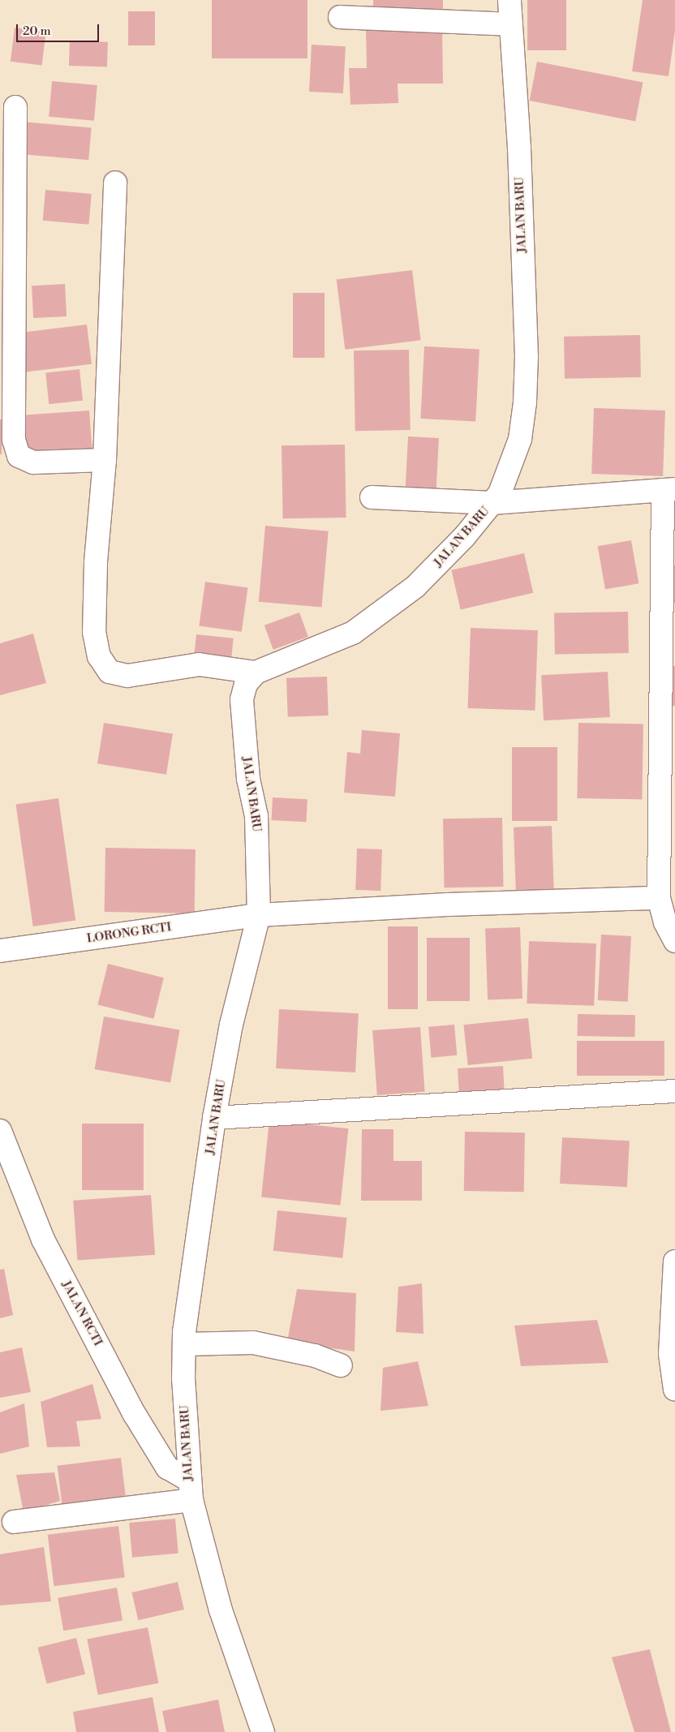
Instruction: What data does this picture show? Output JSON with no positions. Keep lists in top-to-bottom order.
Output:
{
  "streets": {
    "street": ["JALAN BARU", "LORONG RCTI", "JALAN RCTI"]
  },
  "crossings": [
    ["JALAN BARU", "LORONG RCTI"],
    ["JALAN BARU", "JALAN RCTI"]
  ],
  "scale_bar": "20 m"
}
